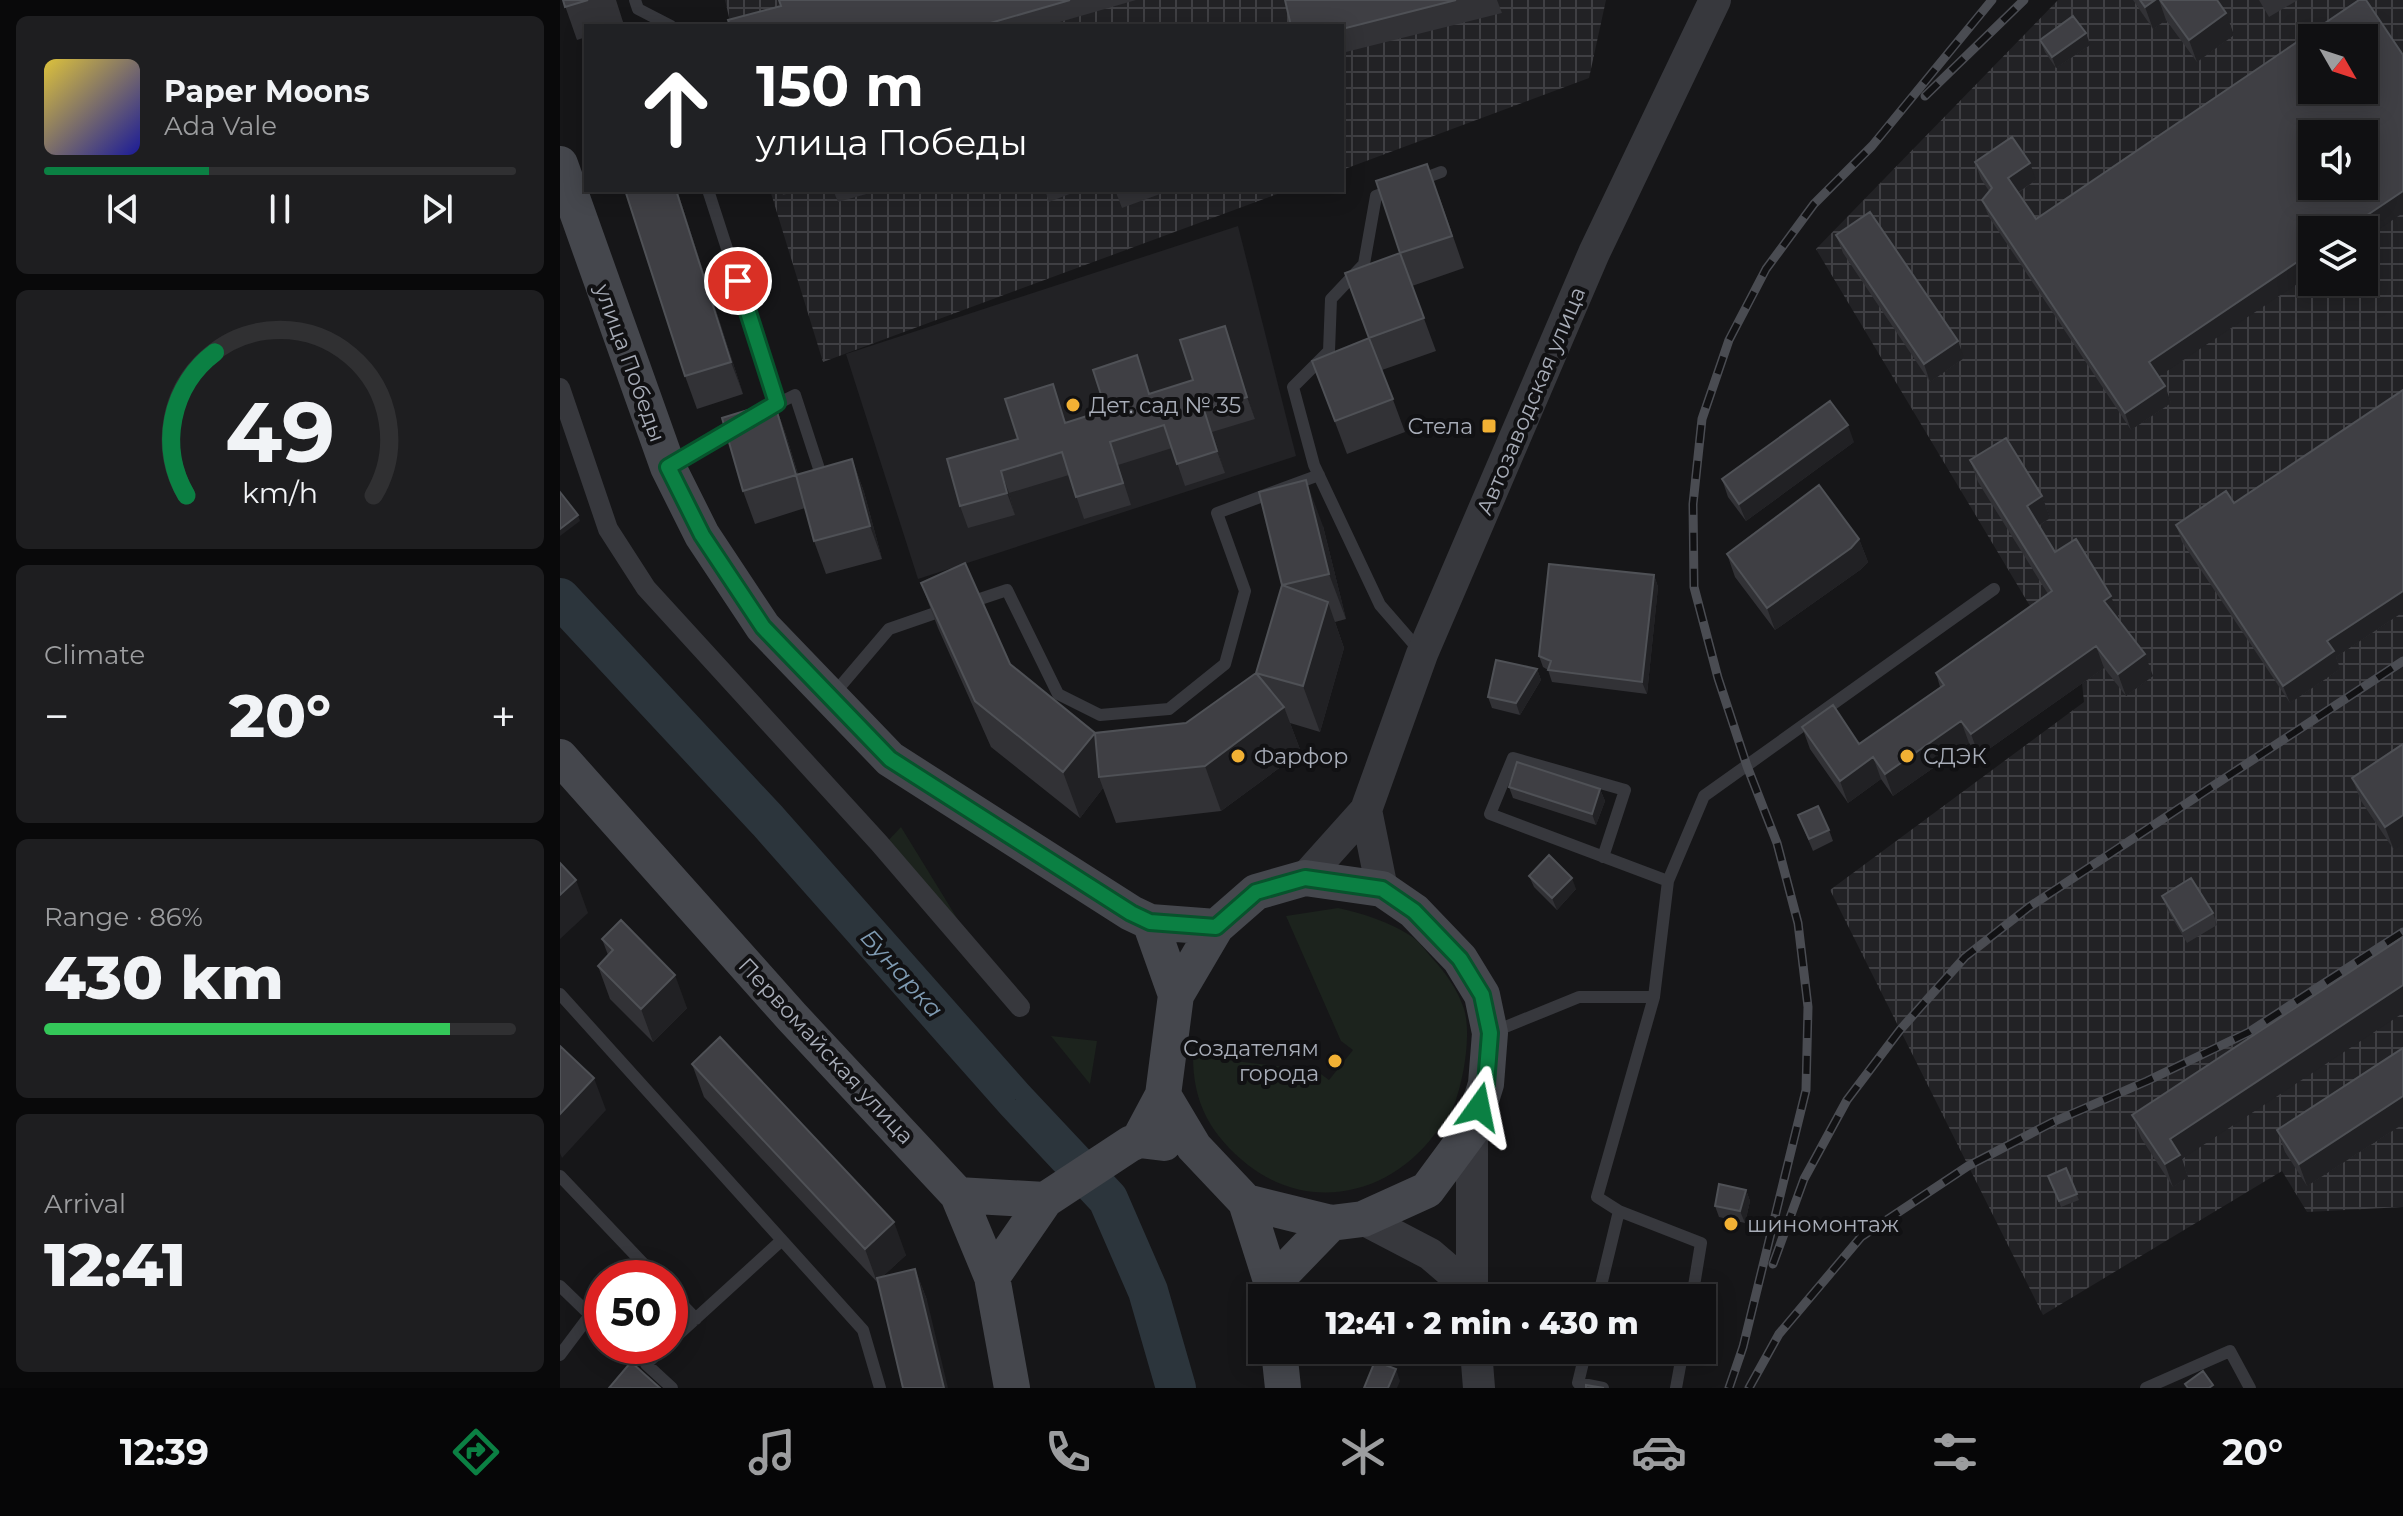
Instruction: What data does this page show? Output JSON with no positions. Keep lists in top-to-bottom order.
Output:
{
  "streets": {
    "main road": ["улица Победы", "Первомайская улица"],
    "street": ["Автозаводская улица"]
  },
  "water": ["Бунарка"],
  "places": {
    "other": [
      "Дет. сад № 35",
      "Фарфор",
      "СДЭК",
      "Создателям города",
      "шиномонтаж"
    ],
    "transit": ["Стела"]
  },
  "north": "bottom right",
  "page": {
    "turn": ["150 m", "улица Победы"],
    "song": ["Paper Moons", "Ada Vale"],
    "tile": [
      "Climate",
      ["Range · 86%", "430 km"],
      ["Arrival", "12:41"]
    ],
    "heat": ["−", "20°", "+"],
    "limit": "50",
    "trip": "12:41 · 2 min · 430 m",
    "tabs": ["12:39", "20°"],
    "gauge": ["49", "km/h"]
  }
}
